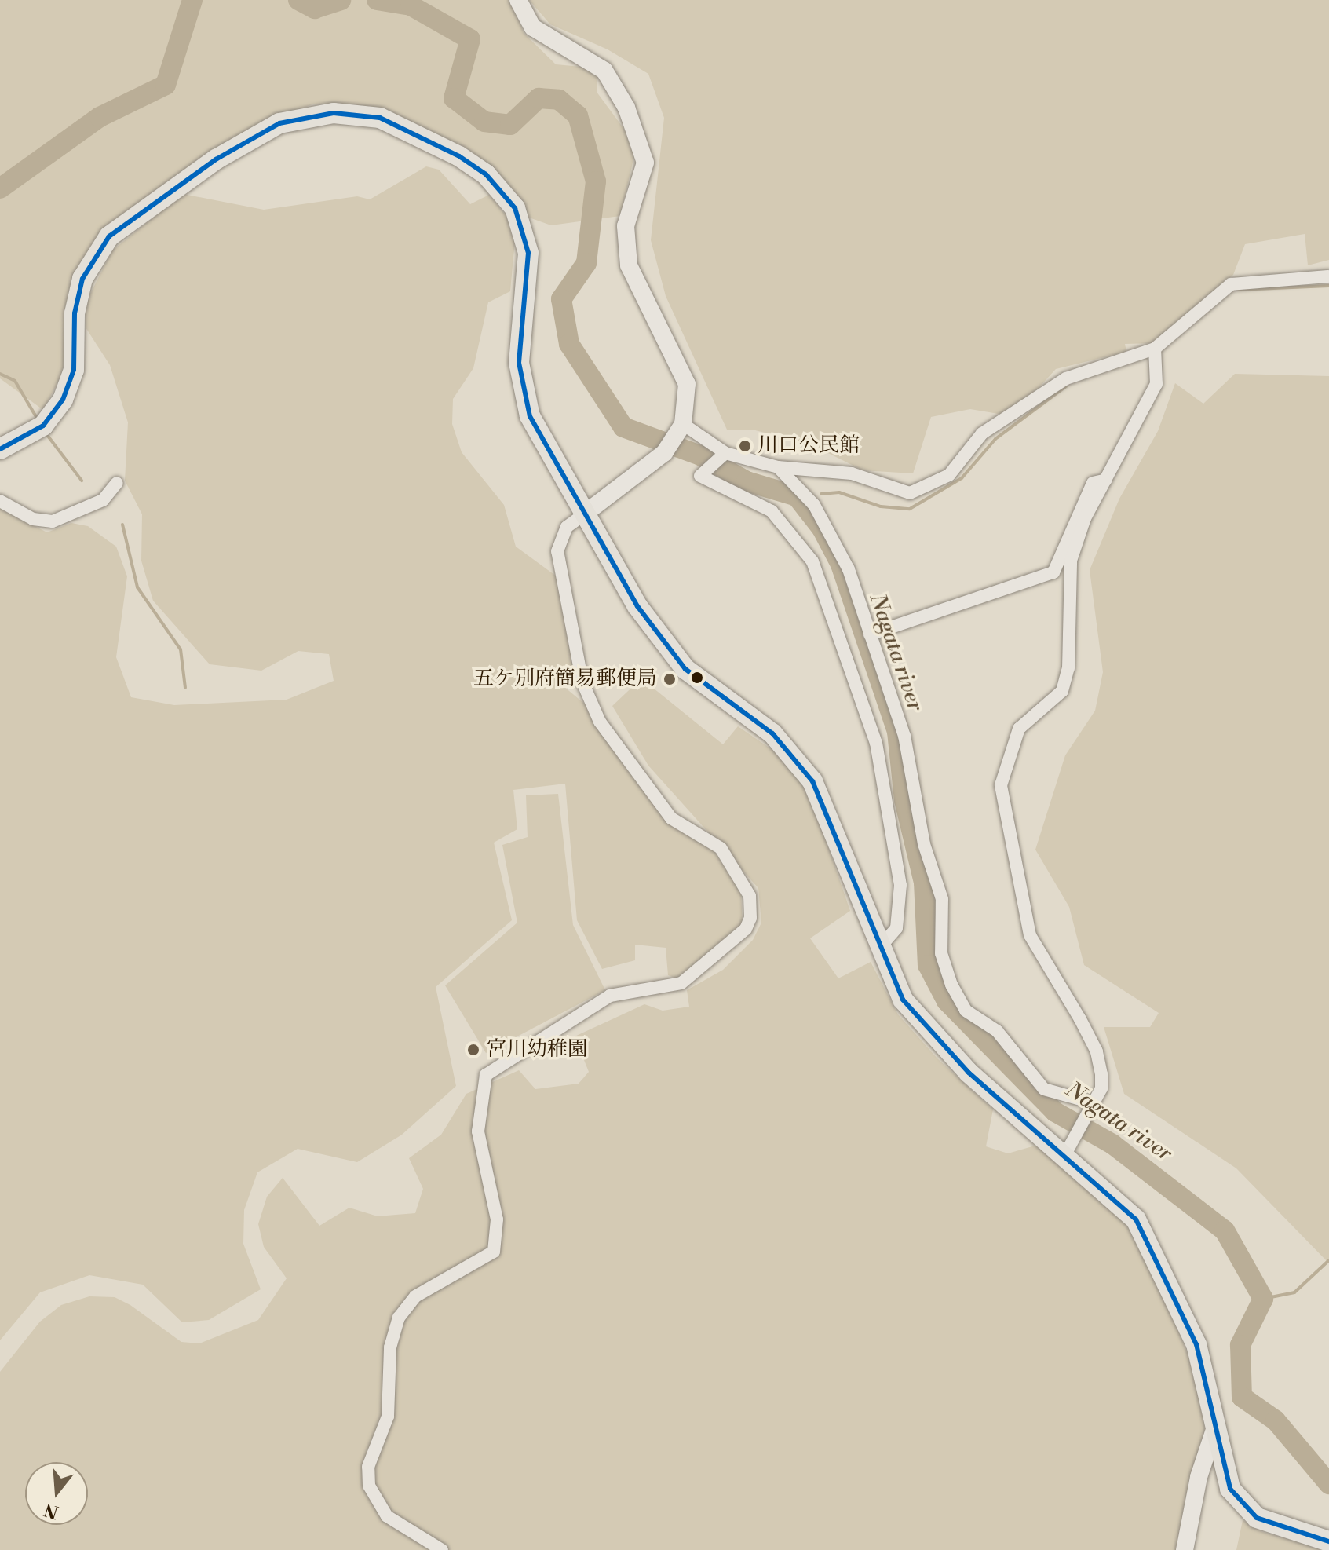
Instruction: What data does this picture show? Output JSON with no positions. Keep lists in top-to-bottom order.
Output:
{
  "water": ["Nagata river"],
  "places": ["川口公民館", "五ケ別府簡易郵便局", "宮川幼稚園"],
  "north": "bottom"
}
